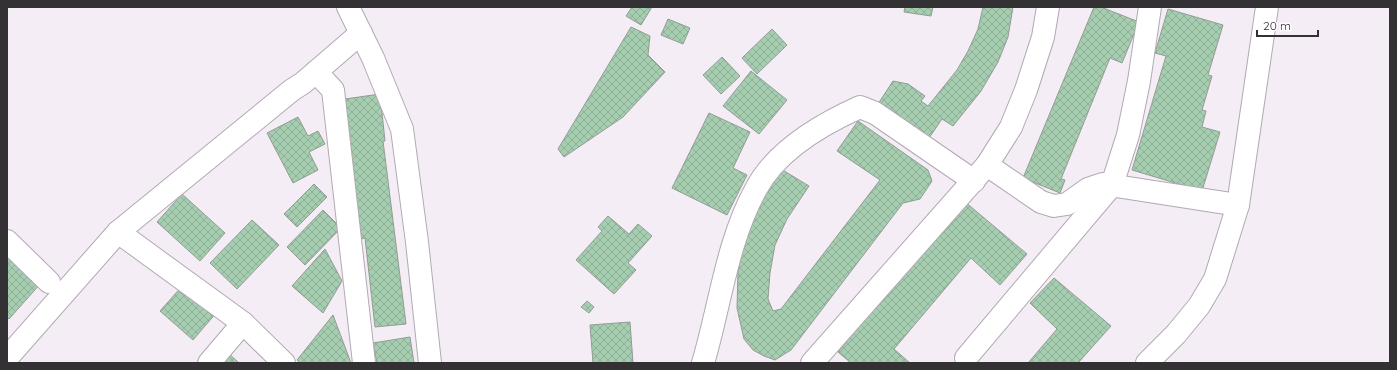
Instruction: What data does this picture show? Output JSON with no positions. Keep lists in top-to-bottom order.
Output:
{
  "scale_bar": "20 m"
}
